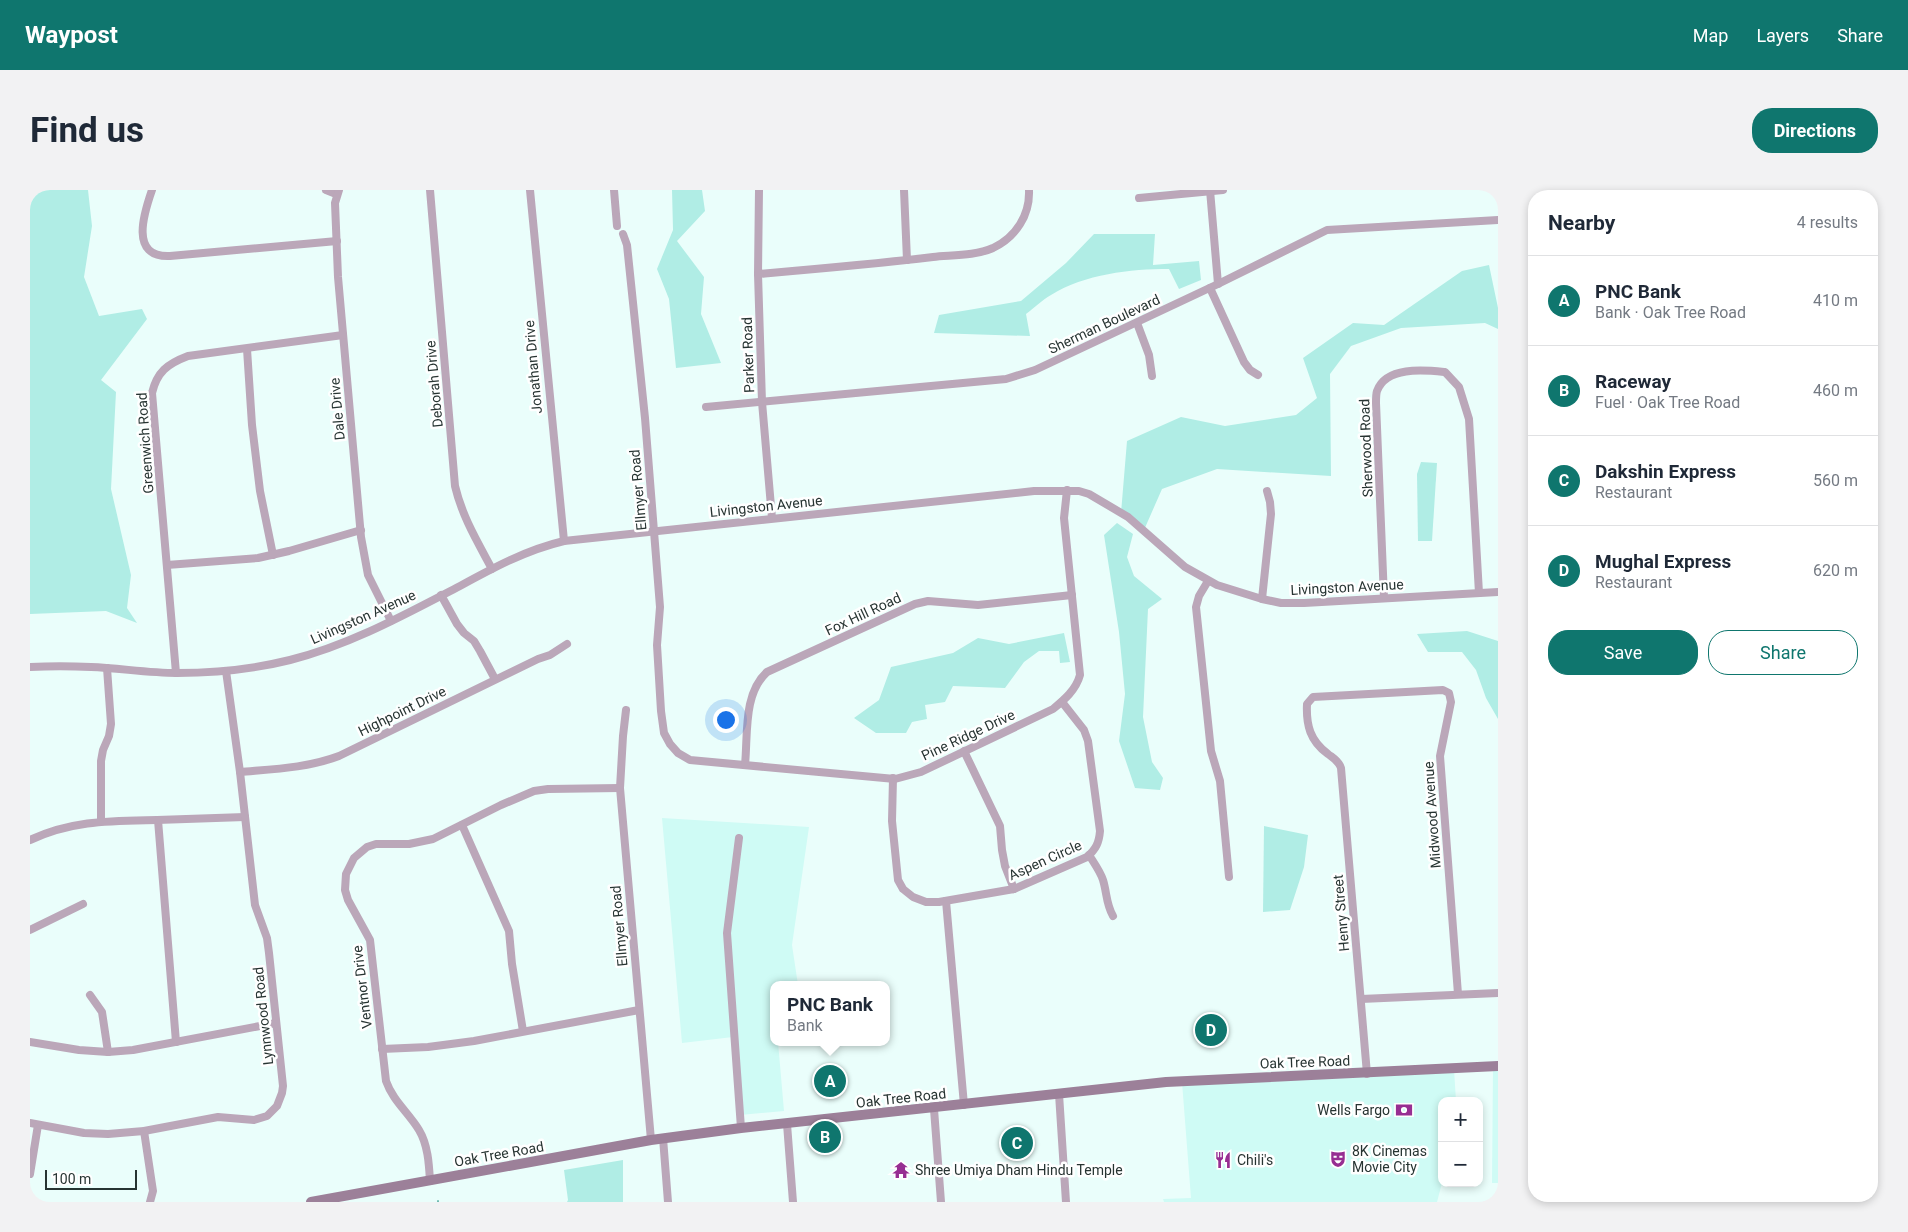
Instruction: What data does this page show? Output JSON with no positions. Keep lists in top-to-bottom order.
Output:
{
  "streets": {
    "main road": ["Oak Tree Road"],
    "street": [
      "Sherman Boulevard",
      "Parker Road",
      "Jonathan Drive",
      "Deborah Drive",
      "Dale Drive",
      "Greenwich Road",
      "Sherwood Road",
      "Ellmyer Road",
      "Livingston Avenue",
      "Fox Hill Road",
      "Highpoint Drive",
      "Pine Ridge Drive",
      "Midwood Avenue",
      "Aspen Circle",
      "Henry Street",
      "Ventnor Drive",
      "Lynnwood Road"
    ]
  },
  "crossings": [
    ["Sherman Boulevard", "Parker Road"],
    ["Parker Road", "Livingston Avenue"],
    ["Jonathan Drive", "Livingston Avenue"],
    ["Deborah Drive", "Livingston Avenue"],
    ["Dale Drive", "Greenwich Road"],
    ["Dale Drive", "Livingston Avenue"],
    ["Greenwich Road", "Livingston Avenue"],
    ["Sherwood Road", "Livingston Avenue"],
    ["Ellmyer Road", "Livingston Avenue"],
    ["Ellmyer Road", "Pine Ridge Drive"],
    ["Ellmyer Road", "Ventnor Drive"],
    ["Ellmyer Road", "Oak Tree Road"],
    ["Livingston Avenue", "Pine Ridge Drive"],
    ["Livingston Avenue", "Lynnwood Road"],
    ["Fox Hill Road", "Pine Ridge Drive"],
    ["Highpoint Drive", "Lynnwood Road"],
    ["Pine Ridge Drive", "Aspen Circle"],
    ["Midwood Avenue", "Henry Street"],
    ["Henry Street", "Oak Tree Road"],
    ["Ventnor Drive", "Oak Tree Road"]
  ],
  "places": {
    "bank": ["Wells Fargo"],
    "theatre": ["8K Cinemas Movie City"],
    "restaurant": ["Chili's"],
    "temple": ["Shree Umiya Dham Hindu Temple"]
  },
  "scale_bar": "100 m",
  "page": {
    "header": "Waypost",
    "nav": ["Map", "Layers", "Share"],
    "buttons": [
      "Directions",
      ["Save", "Share"]
    ],
    "title": "Find us",
    "heading": ["Nearby", "4 results"],
    "list": [
      {
        "mark": "A",
        "name": "PNC Bank",
        "note": "Bank · Oak Tree Road",
        "value": "410 m"
      },
      {
        "mark": "B",
        "name": "Raceway",
        "note": "Fuel · Oak Tree Road",
        "value": "460 m"
      },
      {
        "mark": "C",
        "name": "Dakshin Express",
        "note": "Restaurant",
        "value": "560 m"
      },
      {
        "mark": "D",
        "name": "Mughal Express",
        "note": "Restaurant",
        "value": "620 m"
      }
    ],
    "popup": ["PNC Bank", "Bank"],
    "pins": [
      "D",
      "A",
      "B",
      "C"
    ],
    "map_buttons": ["+", "−"],
    "scale": "100 m"
  }
}
